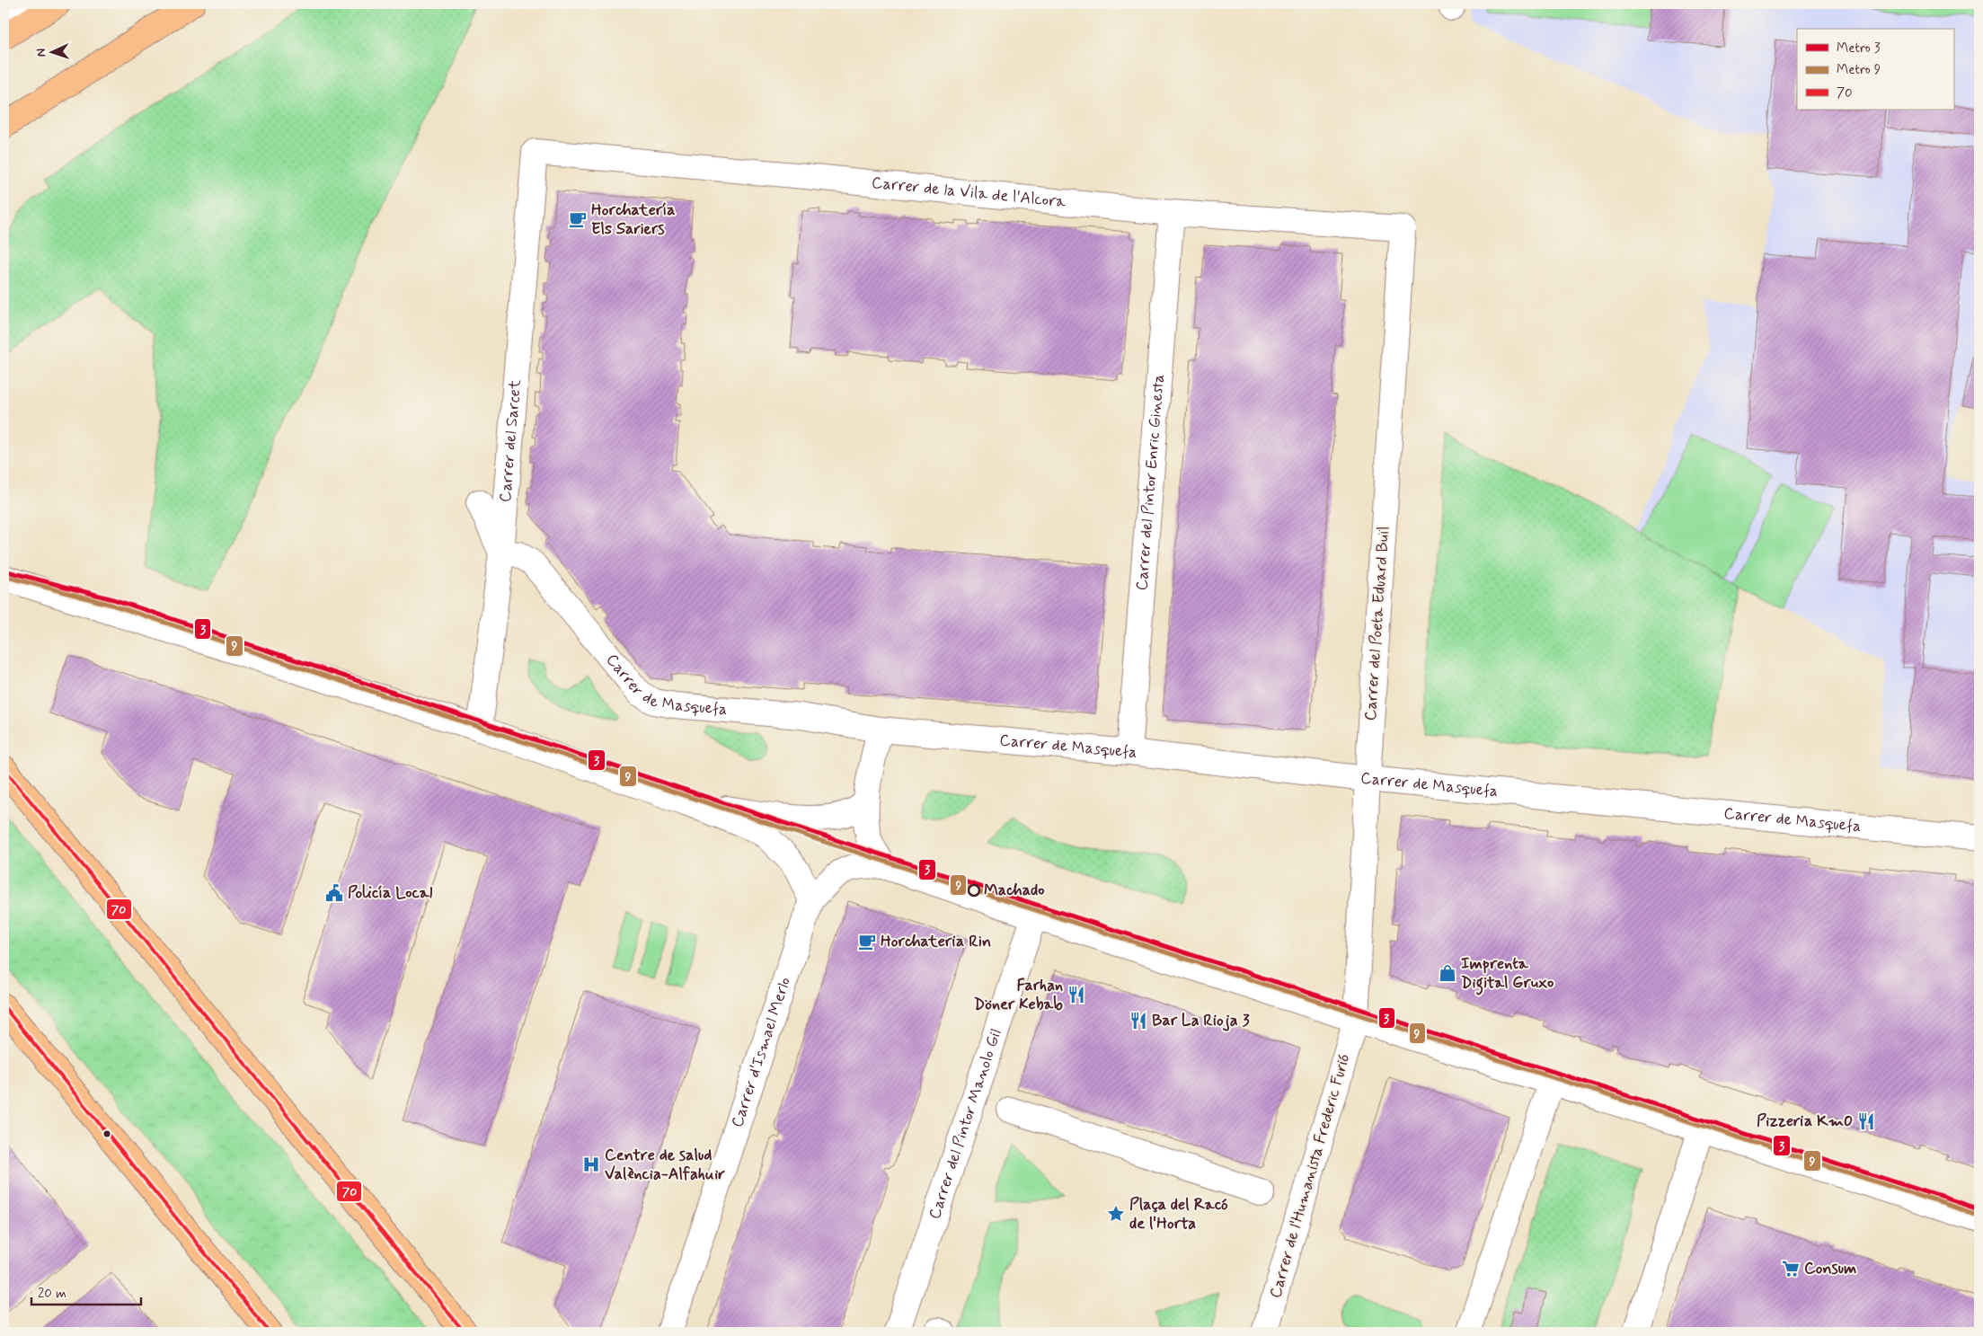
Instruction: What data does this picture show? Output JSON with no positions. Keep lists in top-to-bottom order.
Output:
{
  "streets": {
    "street": [
      "Carrer de la Vila de l'Alcora",
      "Carrer del Sarcet",
      "Carrer del Pintor Enric Ginesta",
      "Carrer del Poeta Eduard Buïl",
      "Carrer de Masquefa",
      "Carrer d'Ismael Merlo",
      "Carrer del Pintor Manolo Gil",
      "Carrer de l'Humanista Frederic Furió"
    ]
  },
  "crossings": [
    ["Carrer de la Vila de l'Alcora", "Carrer del Sarcet"],
    ["Carrer de la Vila de l'Alcora", "Carrer del Pintor Enric Ginesta"],
    ["Carrer de la Vila de l'Alcora", "Carrer del Poeta Eduard Buïl"],
    ["Carrer del Sarcet", "Carrer de Masquefa"],
    ["Carrer del Pintor Enric Ginesta", "Carrer de Masquefa"],
    ["Carrer del Poeta Eduard Buïl", "Carrer de Masquefa"],
    ["Carrer del Poeta Eduard Buïl", "Carrer de l'Humanista Frederic Furió"]
  ],
  "places": {
    "cafe": ["Horchatería Els Sariers", "Horchateria Rin"],
    "other": ["Machado"],
    "public building": ["Policía Local"],
    "shop": ["Imprenta Digital Gruxo"],
    "restaurant": ["Farhan Döner Kebab", "Bar La Rioja 3", "Pizzeria Km0"],
    "hospital": ["Centre de salud València-Alfahuir"],
    "place": ["Plaça del Racó de l'Horta"],
    "supermarket": ["Consum"]
  },
  "lines": ["metro line 3", "metro line 9", "transit line 70"],
  "legend": ["Metro 3", "Metro 9", "70"],
  "scale_bar": "20 m",
  "north": "left"
}
